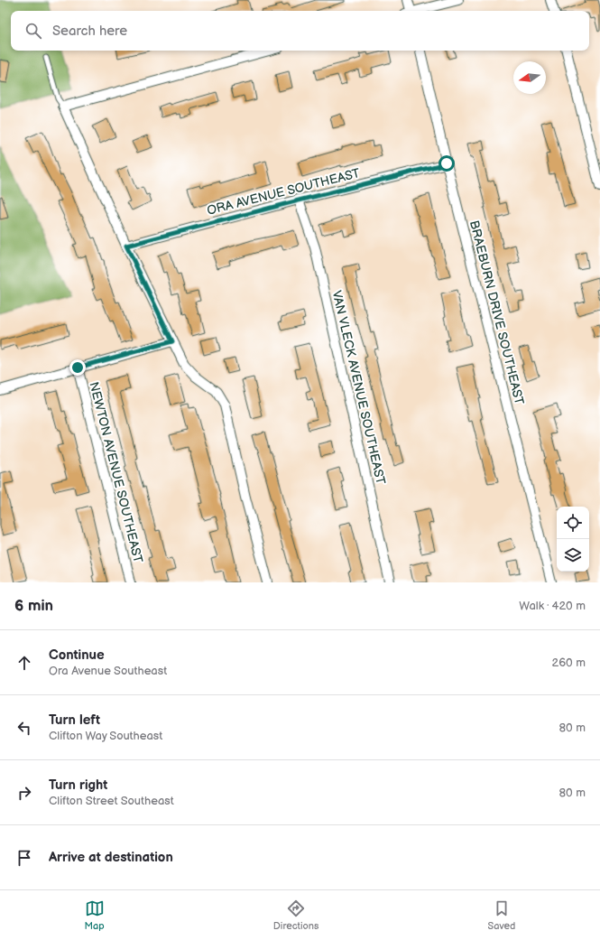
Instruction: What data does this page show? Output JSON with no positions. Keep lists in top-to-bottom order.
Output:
{
  "streets": {
    "street": [
      "ORA AVENUE SOUTHEAST",
      "BRAEBURN DRIVE SOUTHEAST",
      "VAN VLECK AVENUE SOUTHEAST",
      "NEWTON AVENUE SOUTHEAST"
    ]
  },
  "crossings": [
    ["ORA AVENUE SOUTHEAST", "BRAEBURN DRIVE SOUTHEAST"],
    ["ORA AVENUE SOUTHEAST", "VAN VLECK AVENUE SOUTHEAST"]
  ],
  "north": "left",
  "page": {
    "search": "Search here",
    "heading": ["6 min", "Walk · 420 m"],
    "list": [
      ["Continue", "Ora Avenue Southeast", "260 m"],
      ["Turn left", "Clifton Way Southeast", "80 m"],
      ["Turn right", "Clifton Street Southeast", "80 m"],
      "Arrive at destination"
    ],
    "nav": ["Map", "Directions", "Saved"]
  }
}
